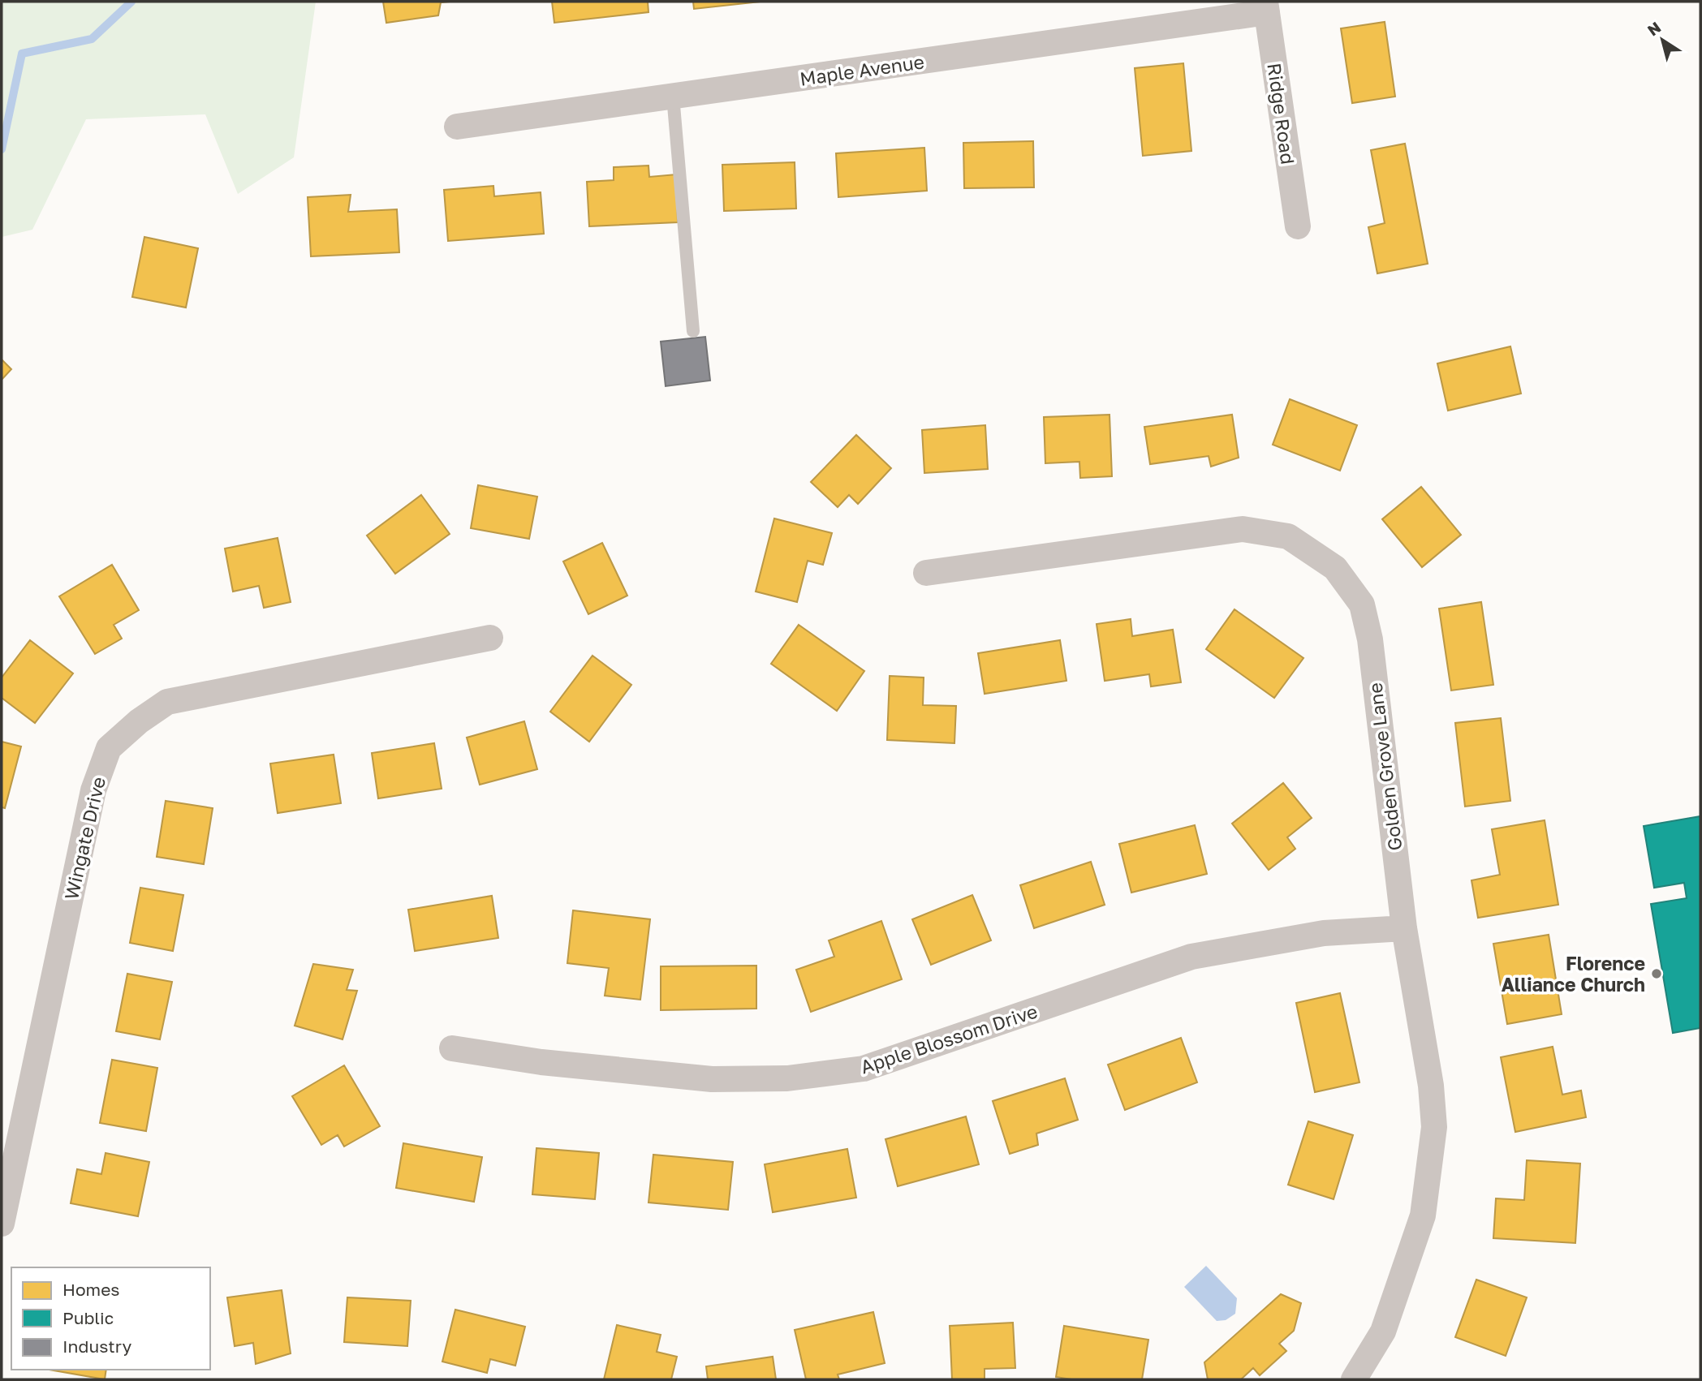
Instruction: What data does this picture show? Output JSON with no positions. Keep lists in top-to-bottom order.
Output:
{
  "streets": {
    "street": [
      "Maple Avenue",
      "Ridge Road",
      "Golden Grove Lane",
      "Wingate Drive",
      "Apple Blossom Drive"
    ]
  },
  "crossings": [
    ["Maple Avenue", "Ridge Road"],
    ["Golden Grove Lane", "Apple Blossom Drive"]
  ],
  "places": ["Florence Alliance Church"],
  "legend": ["Homes", "Public", "Industry"],
  "north": "top left"
}
